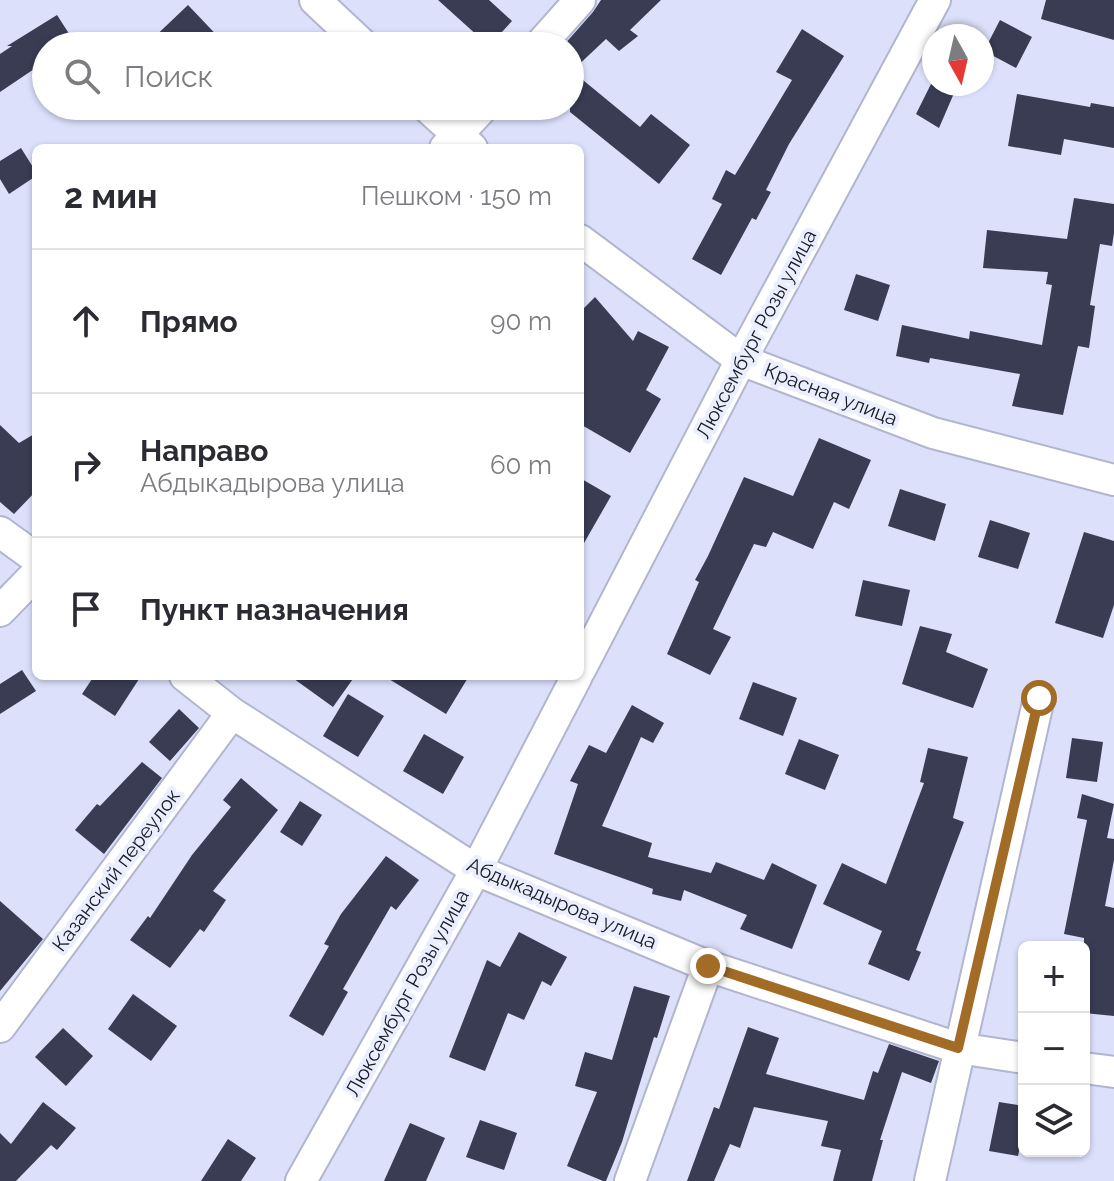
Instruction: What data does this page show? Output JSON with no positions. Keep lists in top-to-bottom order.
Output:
{
  "streets": {
    "street": [
      "Люксембург Розы улица",
      "Красная улица",
      "Казанский переулок",
      "Абдыкадырова улица"
    ]
  },
  "crossings": [
    ["Люксембург Розы улица", "Красная улица"],
    ["Люксембург Розы улица", "Абдыкадырова улица"],
    ["Казанский переулок", "Абдыкадырова улица"]
  ],
  "north": "bottom",
  "page": {
    "search": "Поиск",
    "heading": ["2 мин", "Пешком · 150 m"],
    "list": [
      ["Прямо", "90 m"],
      ["Направо", "Абдыкадырова улица", "60 m"],
      "Пункт назначения"
    ],
    "map_buttons": ["+", "−"]
  }
}
